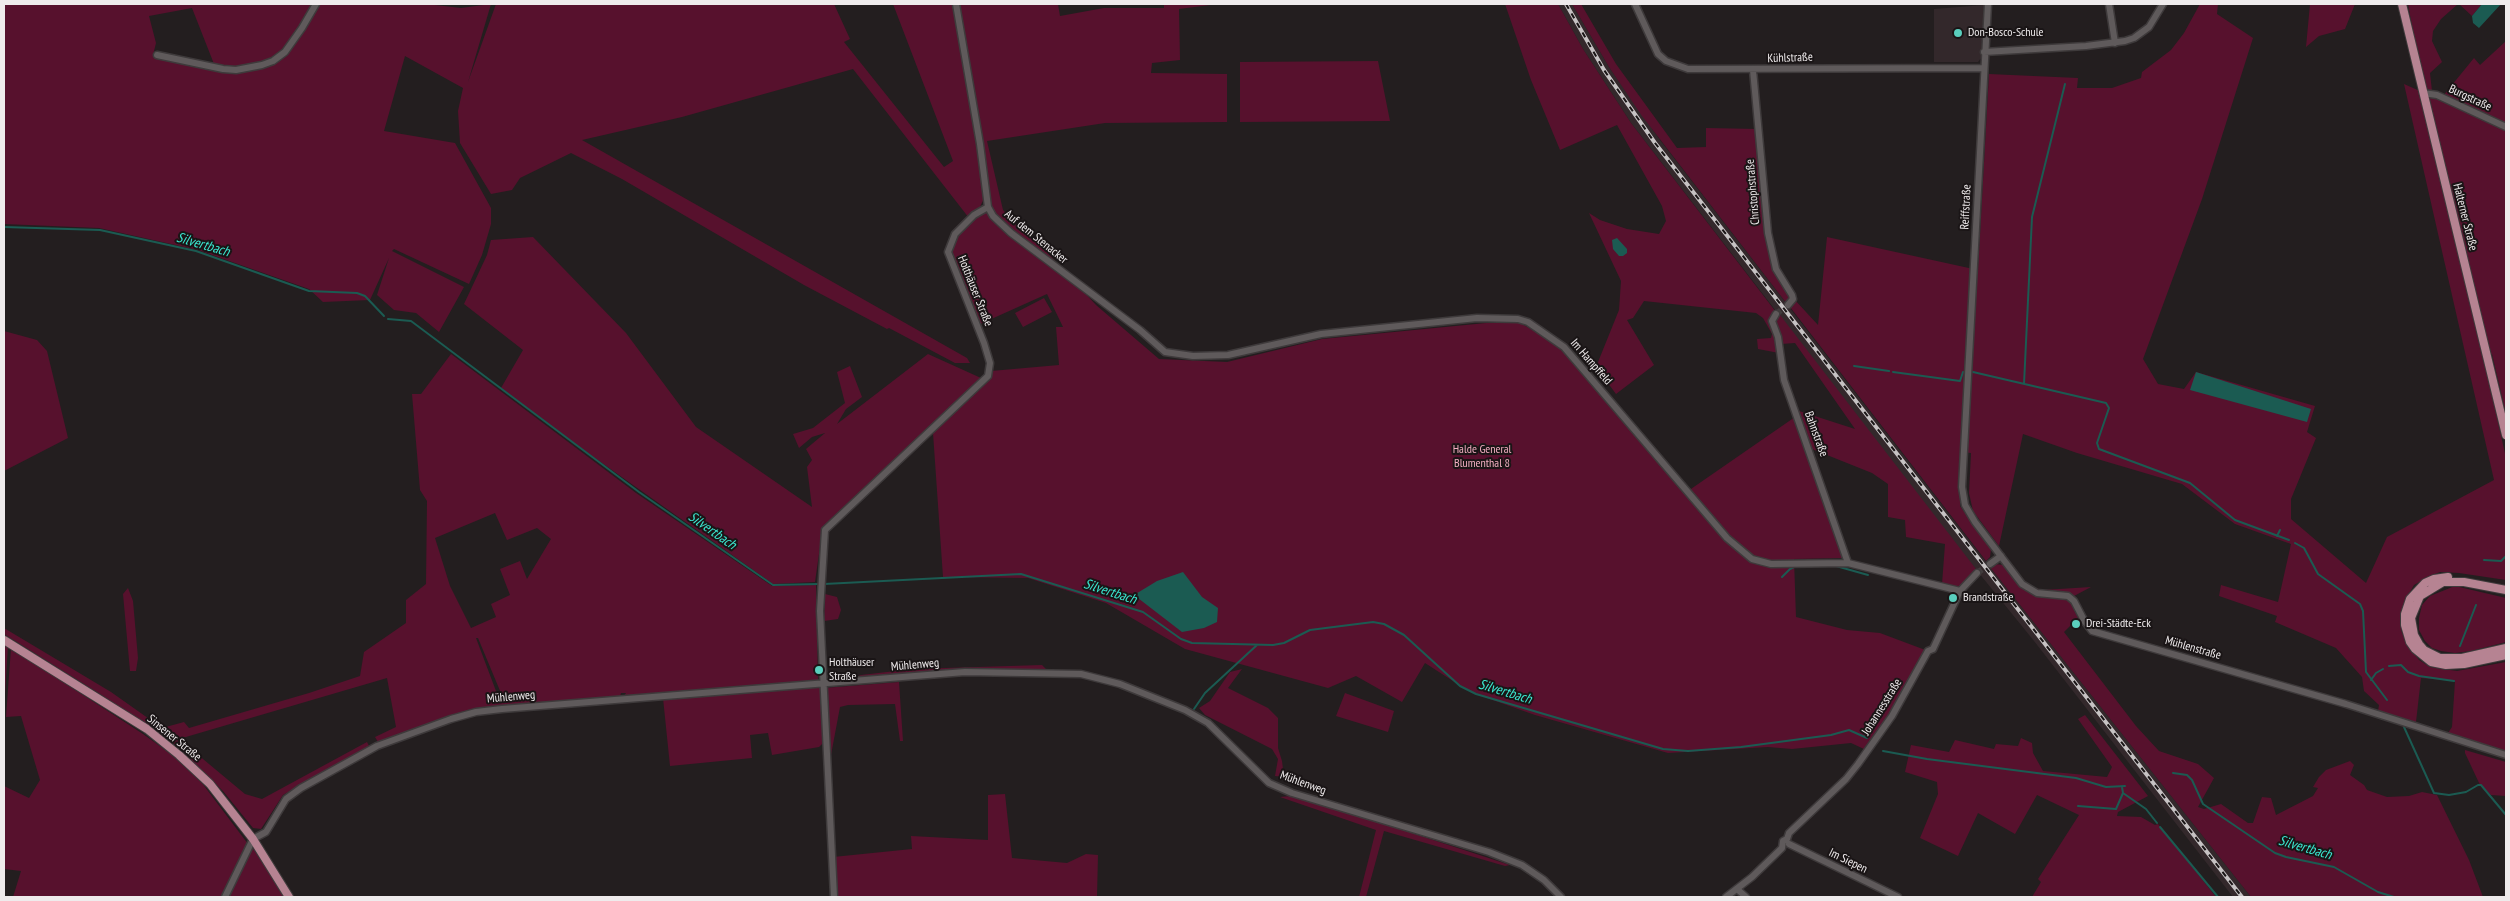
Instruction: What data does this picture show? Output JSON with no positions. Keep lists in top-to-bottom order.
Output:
{
  "streets": {
    "main road": ["Halterner Straße", "Sinsener Straße"],
    "street": [
      "Kühlstraße",
      "Burgstraße",
      "Christophstraße",
      "Reiffstraße",
      "Auf dem Stenacker",
      "Holthäuser Straße",
      "Im Hampffeld",
      "Bahnstraße",
      "Mühlenstraße",
      "Mühlenweg",
      "Johannesstraße",
      "Im Siepen"
    ]
  },
  "crossings": [
    ["Kühlstraße", "Christophstraße"],
    ["Kühlstraße", "Reiffstraße"],
    ["Burgstraße", "Halterner Straße"],
    ["Reiffstraße", "Mühlenstraße"],
    ["Auf dem Stenacker", "Holthäuser Straße"],
    ["Auf dem Stenacker", "Im Hampffeld"],
    ["Holthäuser Straße", "Mühlenweg"],
    ["Im Hampffeld", "Bahnstraße"],
    ["Mühlenweg", "Sinsener Straße"],
    ["Johannesstraße", "Im Siepen"]
  ],
  "water": ["Silvertbach"],
  "parks": ["Halde General Blumenthal 8"],
  "places": [
    "Don-Bosco-Schule",
    "Brandstraße",
    "Drei-Städte-Eck",
    "Holthäuser Straße"
  ]
}
